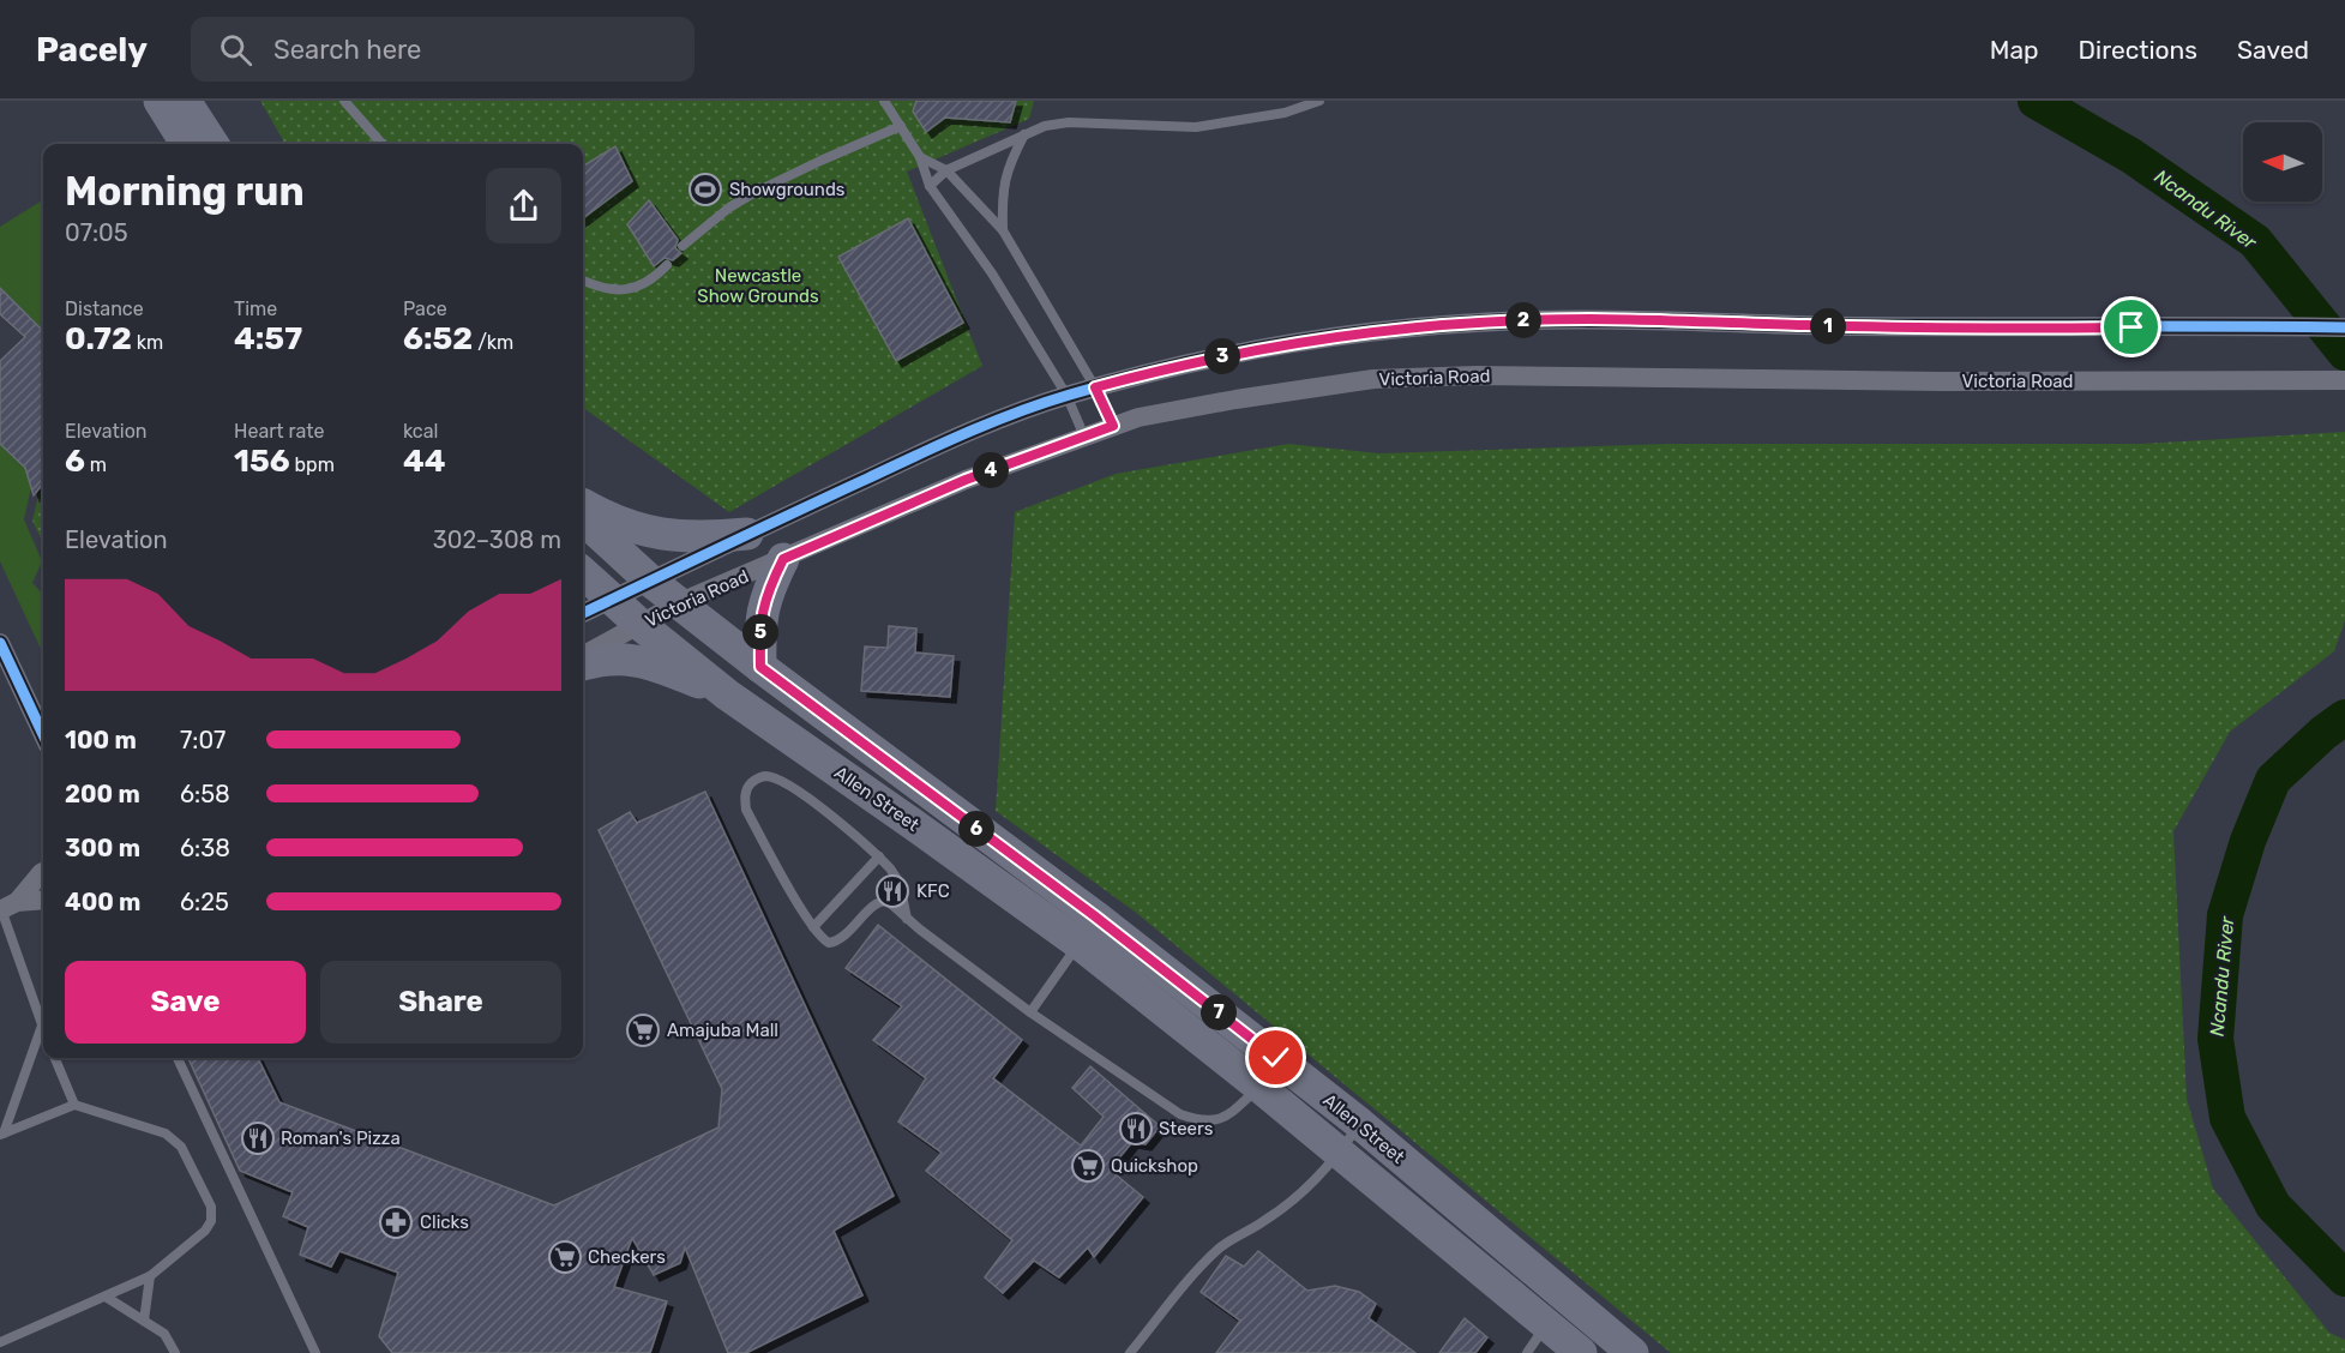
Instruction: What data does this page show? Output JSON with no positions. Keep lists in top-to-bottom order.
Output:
{
  "streets": {
    "main road": ["Allen Street"],
    "street": ["Victoria Road"]
  },
  "crossings": [
    ["Victoria Road", "Allen Street"]
  ],
  "water": ["Ncandu River"],
  "parks": ["Newcastle Show Grounds"],
  "places": {
    "sports": ["Showgrounds"],
    "restaurant": ["KFC", "Steers", "Roman's Pizza"],
    "supermarket": ["Amajuba Mall", "Quickshop", "Checkers"],
    "pharmacy": ["Clicks"]
  },
  "north": "left",
  "page": {
    "header": "Pacely",
    "search": "Search here",
    "nav": ["Map", "Directions", "Saved"],
    "heading": ["Morning run", "07:05"],
    "stats": [
      ["Distance", "0.72 km"],
      ["Time", "4:57"],
      ["Pace", "6:52 /km"],
      ["Elevation", "6 m"],
      ["Heart rate", "156 bpm"],
      ["kcal", "44"]
    ],
    "pins": [
      "2",
      "1",
      "3",
      "4",
      "5",
      "6",
      "7"
    ],
    "chart": ["Elevation", "302–308 m"],
    "list": [
      {
        "name": "100 m",
        "note": "7:07"
      },
      {
        "name": "200 m",
        "note": "6:58"
      },
      {
        "name": "300 m",
        "note": "6:38"
      },
      {
        "name": "400 m",
        "note": "6:25"
      }
    ],
    "buttons": ["Save", "Share"]
  }
}
